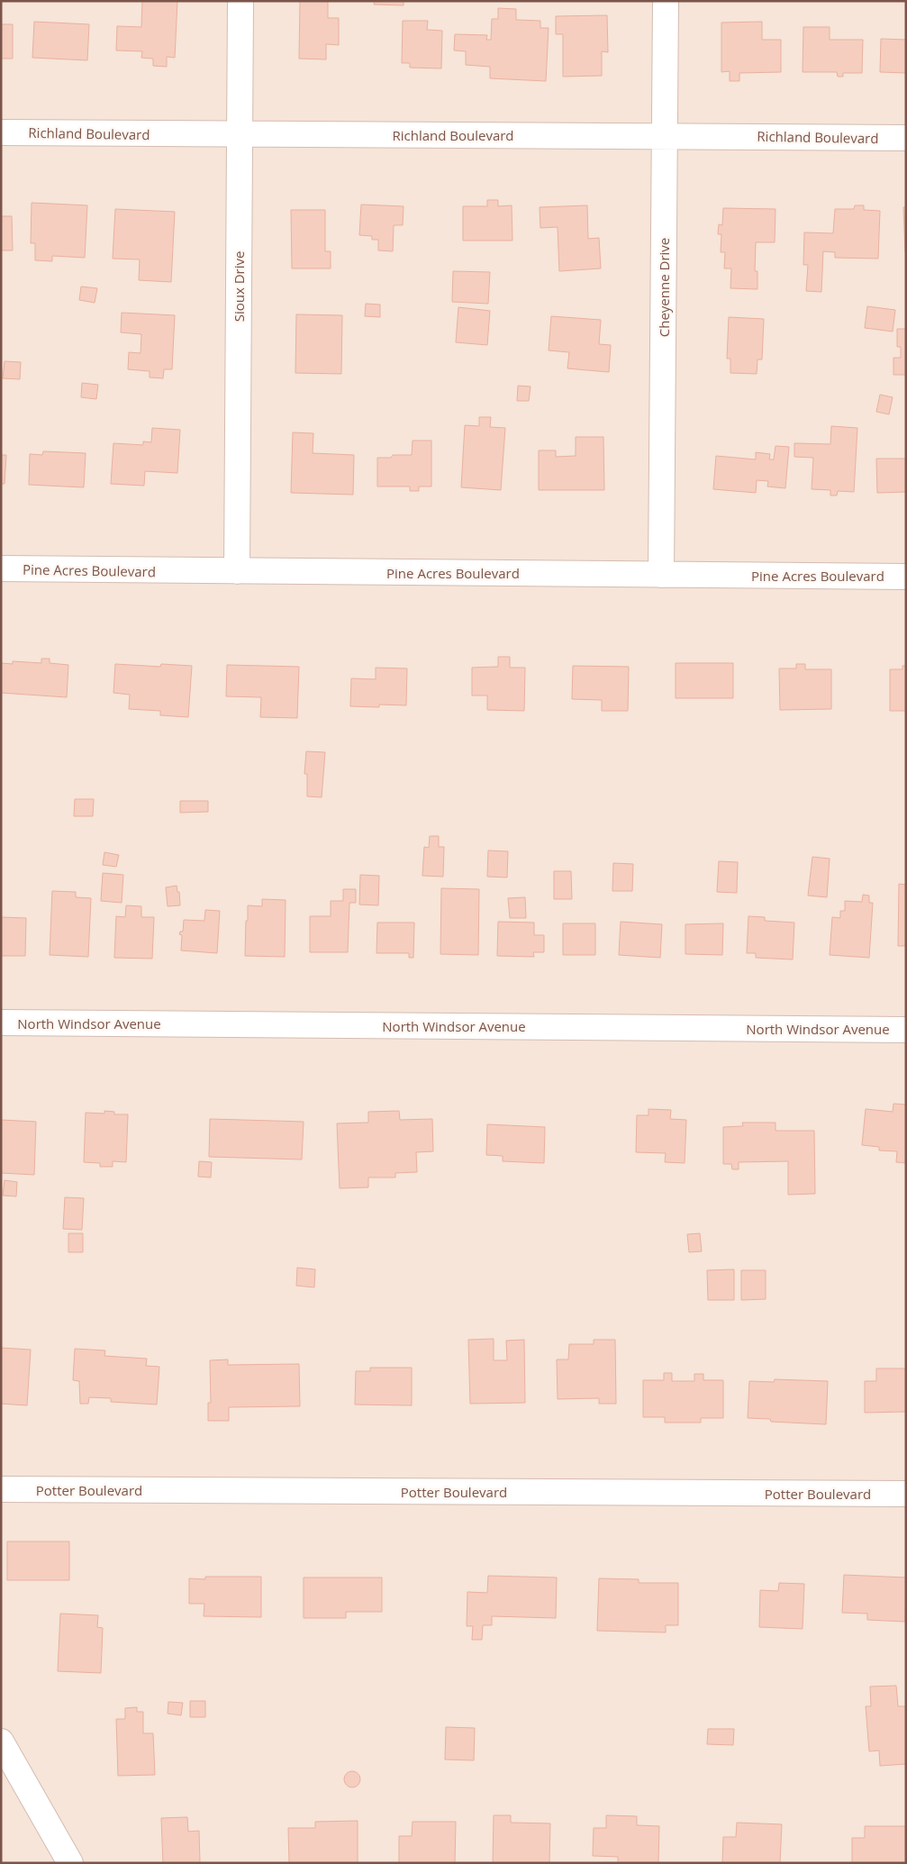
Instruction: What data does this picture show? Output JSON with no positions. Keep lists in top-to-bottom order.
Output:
{
  "streets": {
    "street": [
      "Richland Boulevard",
      "Sioux Drive",
      "Cheyenne Drive",
      "Pine Acres Boulevard",
      "North Windsor Avenue",
      "Potter Boulevard"
    ]
  },
  "crossings": [
    ["Richland Boulevard", "Sioux Drive"],
    ["Richland Boulevard", "Cheyenne Drive"],
    ["Sioux Drive", "Pine Acres Boulevard"],
    ["Cheyenne Drive", "Pine Acres Boulevard"]
  ]
}
